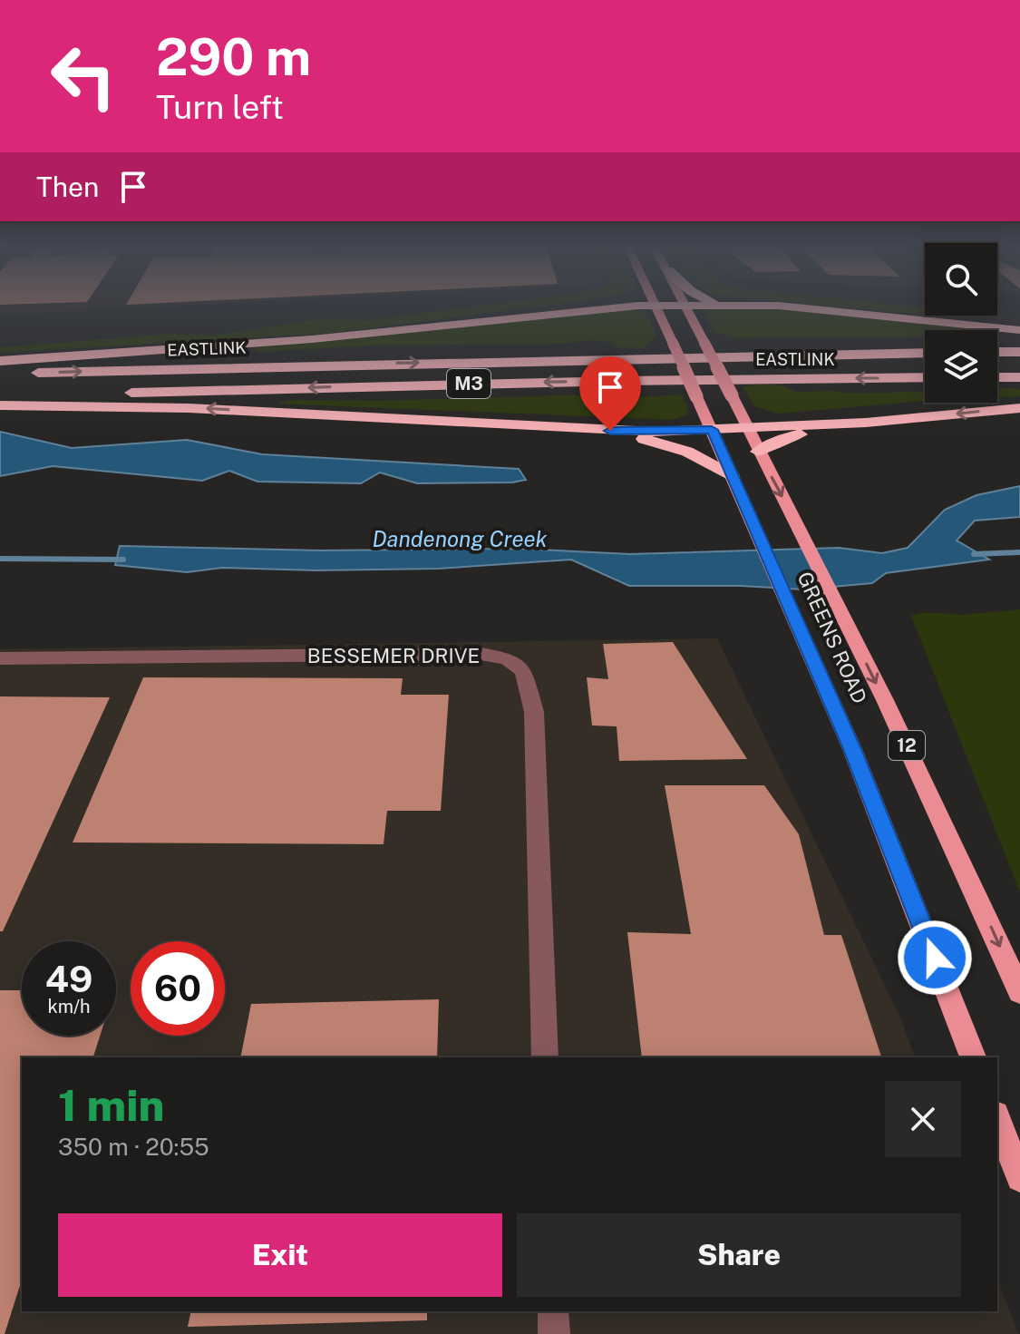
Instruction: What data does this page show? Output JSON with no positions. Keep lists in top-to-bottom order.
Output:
{
  "streets": {
    "highway": ["EASTLINK", "M3"],
    "main road": ["GREENS ROAD", "12"],
    "street": ["BESSEMER DRIVE"]
  },
  "water": ["Dandenong Creek"],
  "page": {
    "turn": ["290 m", "Turn left"],
    "then": "Then",
    "speed": "49 km/h",
    "limit": "60",
    "heading": ["1 min", "350 m · 20:55"],
    "buttons": ["Exit", "Share"]
  }
}
